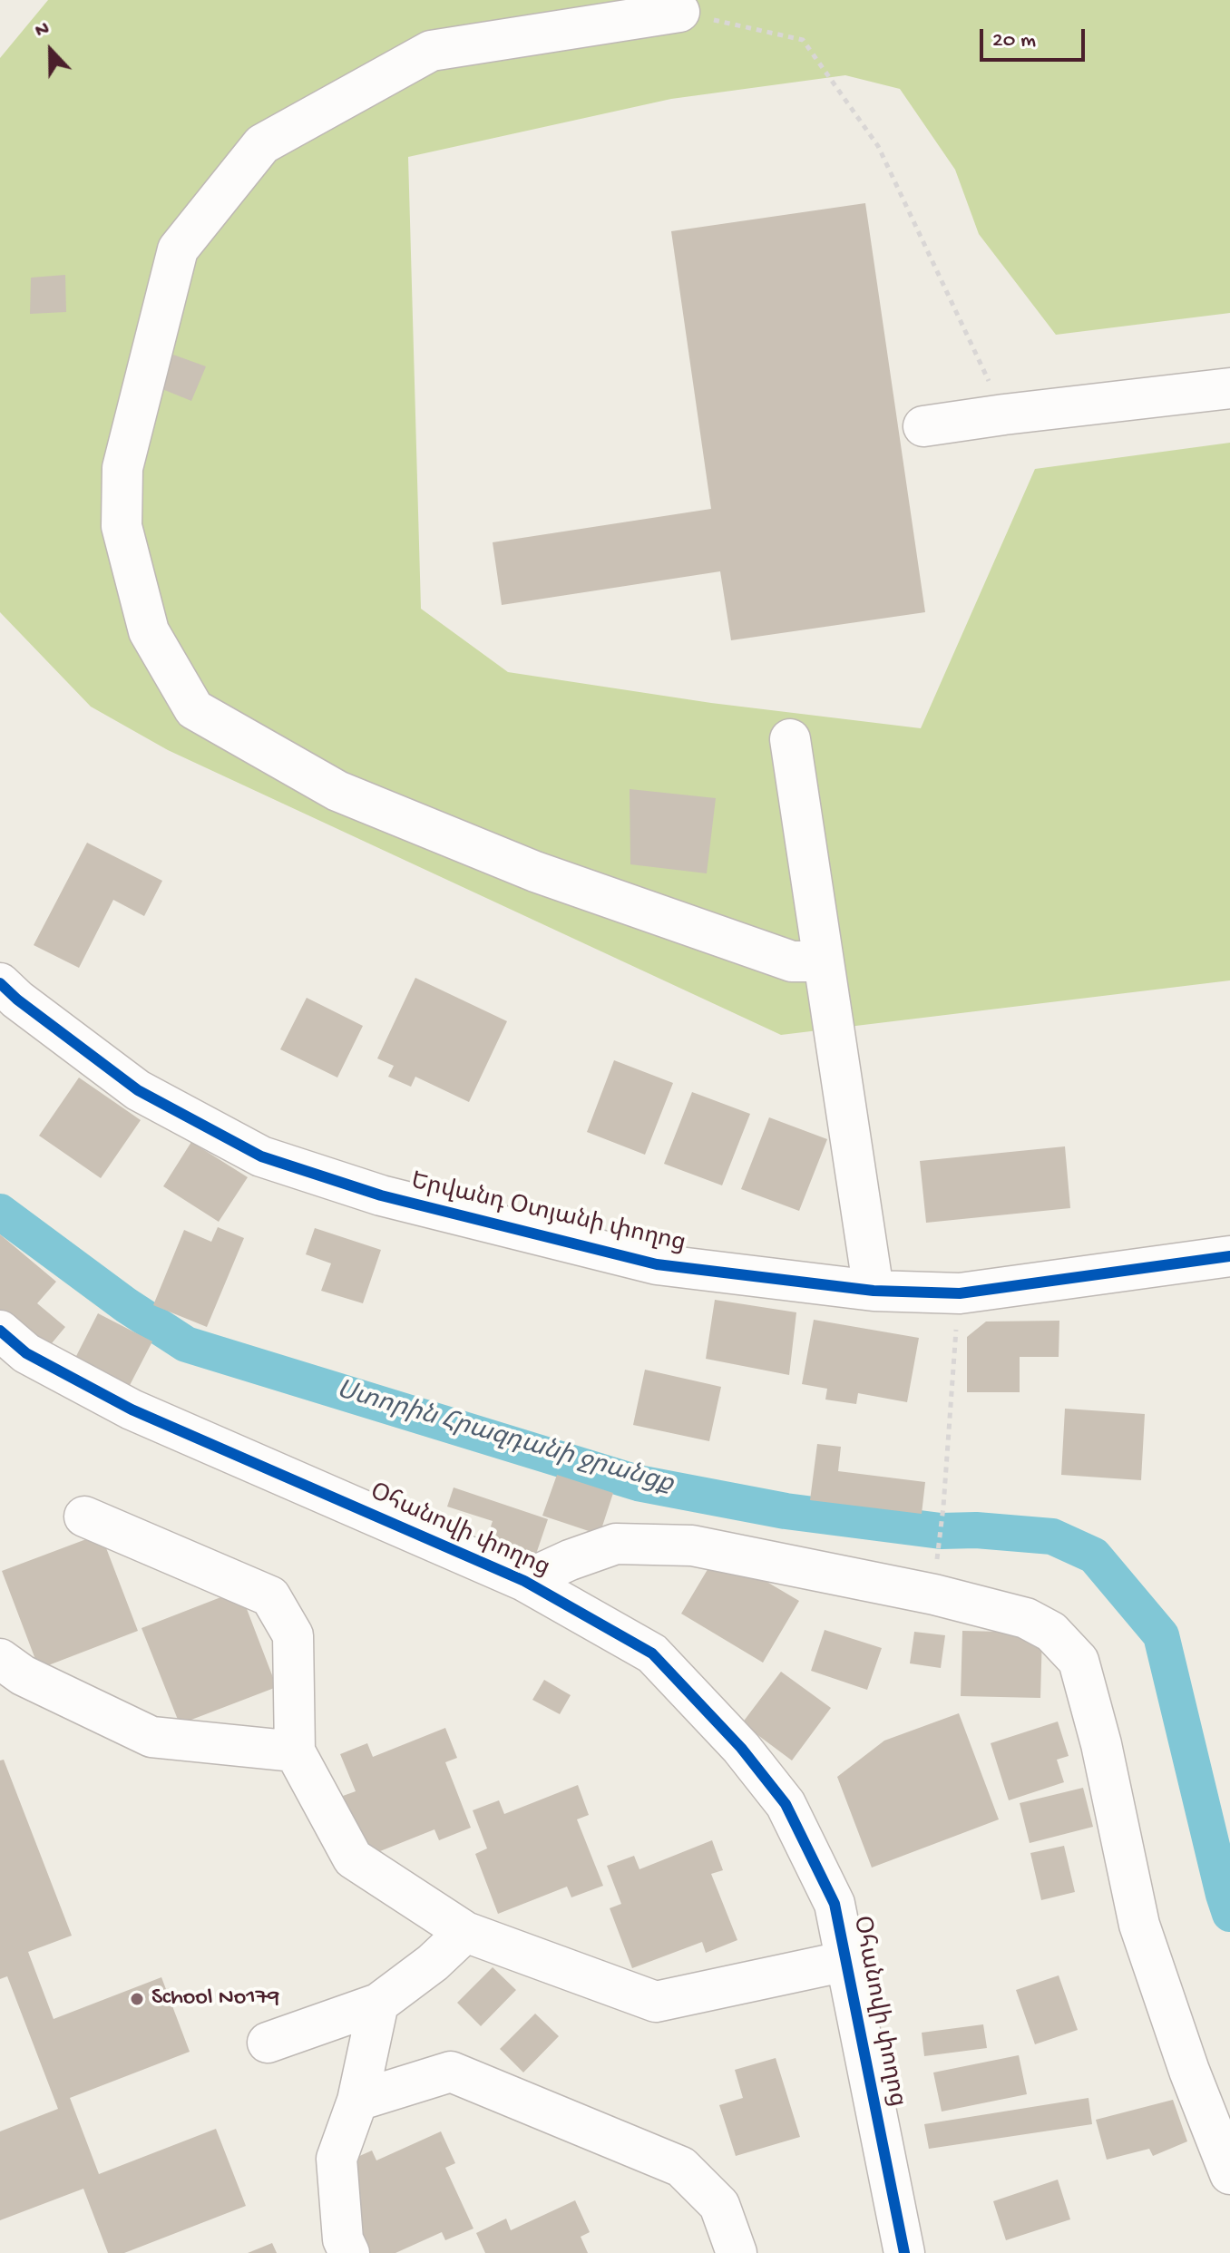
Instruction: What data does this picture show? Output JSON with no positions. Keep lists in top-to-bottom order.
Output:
{
  "streets": {
    "street": ["Երվանդ Օտյանի փողոց", "Օհանովի փողոց"]
  },
  "water": ["Ստորին Հրազդանի ջրանցք"],
  "places": ["School No179"],
  "scale_bar": "20 m",
  "north": "top"
}
